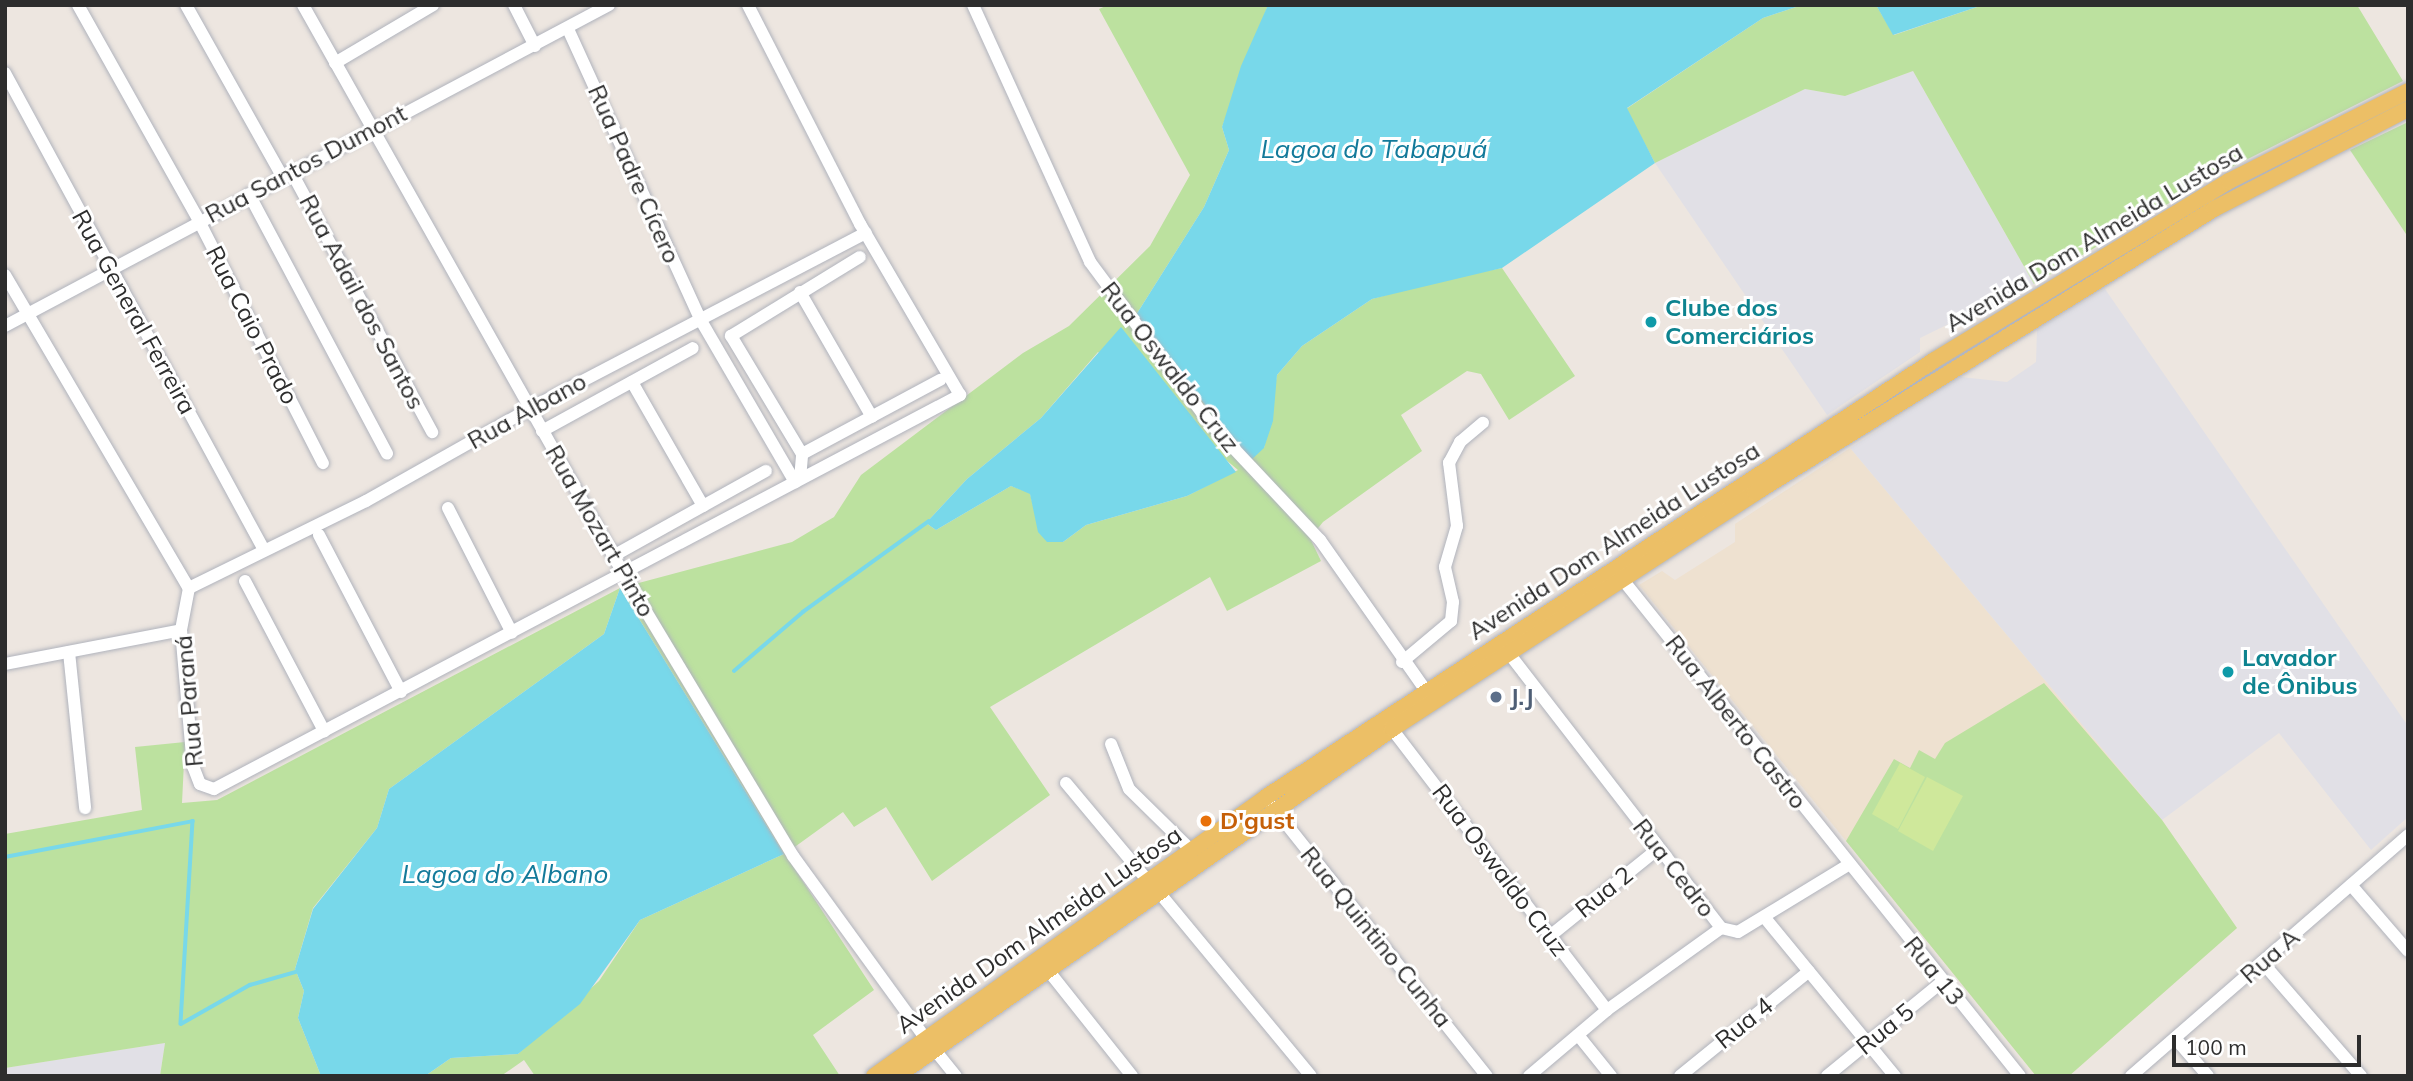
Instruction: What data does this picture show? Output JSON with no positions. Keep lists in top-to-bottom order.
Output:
{
  "streets": {
    "main road": ["Avenida Dom Almeida Lustosa"],
    "street": [
      "Rua Santos Dumont",
      "Rua Padre Cícero",
      "Rua Adail dos Santos",
      "Rua General Ferreira",
      "Rua Caio Prado",
      "Rua Oswaldo Cruz",
      "Rua Albano",
      "Rua Mozart Pinto",
      "Rua Paraná",
      "Rua Alberto Castro",
      "Rua Cedro",
      "Rua 2",
      "Rua Quintino Cunha",
      "Rua A",
      "Rua 13",
      "Rua 4",
      "Rua 5"
    ]
  },
  "crossings": [
    ["Rua Santos Dumont", "Rua Padre Cícero"],
    ["Rua Santos Dumont", "Rua Adail dos Santos"],
    ["Rua Santos Dumont", "Rua General Ferreira"],
    ["Rua Santos Dumont", "Rua Caio Prado"],
    ["Rua Santos Dumont", "Rua Mozart Pinto"],
    ["Rua Padre Cícero", "Rua Albano"],
    ["Rua Padre Cícero", "Rua Paraná"],
    ["Avenida Dom Almeida Lustosa", "Rua Oswaldo Cruz"],
    ["Avenida Dom Almeida Lustosa", "Rua Mozart Pinto"],
    ["Avenida Dom Almeida Lustosa", "Rua Alberto Castro"],
    ["Avenida Dom Almeida Lustosa", "Rua Cedro"],
    ["Avenida Dom Almeida Lustosa", "Rua Quintino Cunha"],
    ["Rua General Ferreira", "Rua Albano"],
    ["Rua Oswaldo Cruz", "Rua 2"],
    ["Rua Albano", "Rua Mozart Pinto"],
    ["Rua Albano", "Rua Paraná"],
    ["Rua Mozart Pinto", "Rua Paraná"],
    ["Rua Alberto Castro", "Rua Cedro"],
    ["Rua Alberto Castro", "Rua 13"],
    ["Rua Cedro", "Rua 2"],
    ["Rua Cedro", "Rua 13"],
    ["Rua 13", "Rua 5"]
  ],
  "water": ["Lagoa do Tabapuá", "Lagoa do Albano"],
  "places": [
    "Clube dos Comerciários",
    "Lavador de Ônibus",
    "J.J",
    "D'gust"
  ],
  "scale_bar": "100 m"
}
